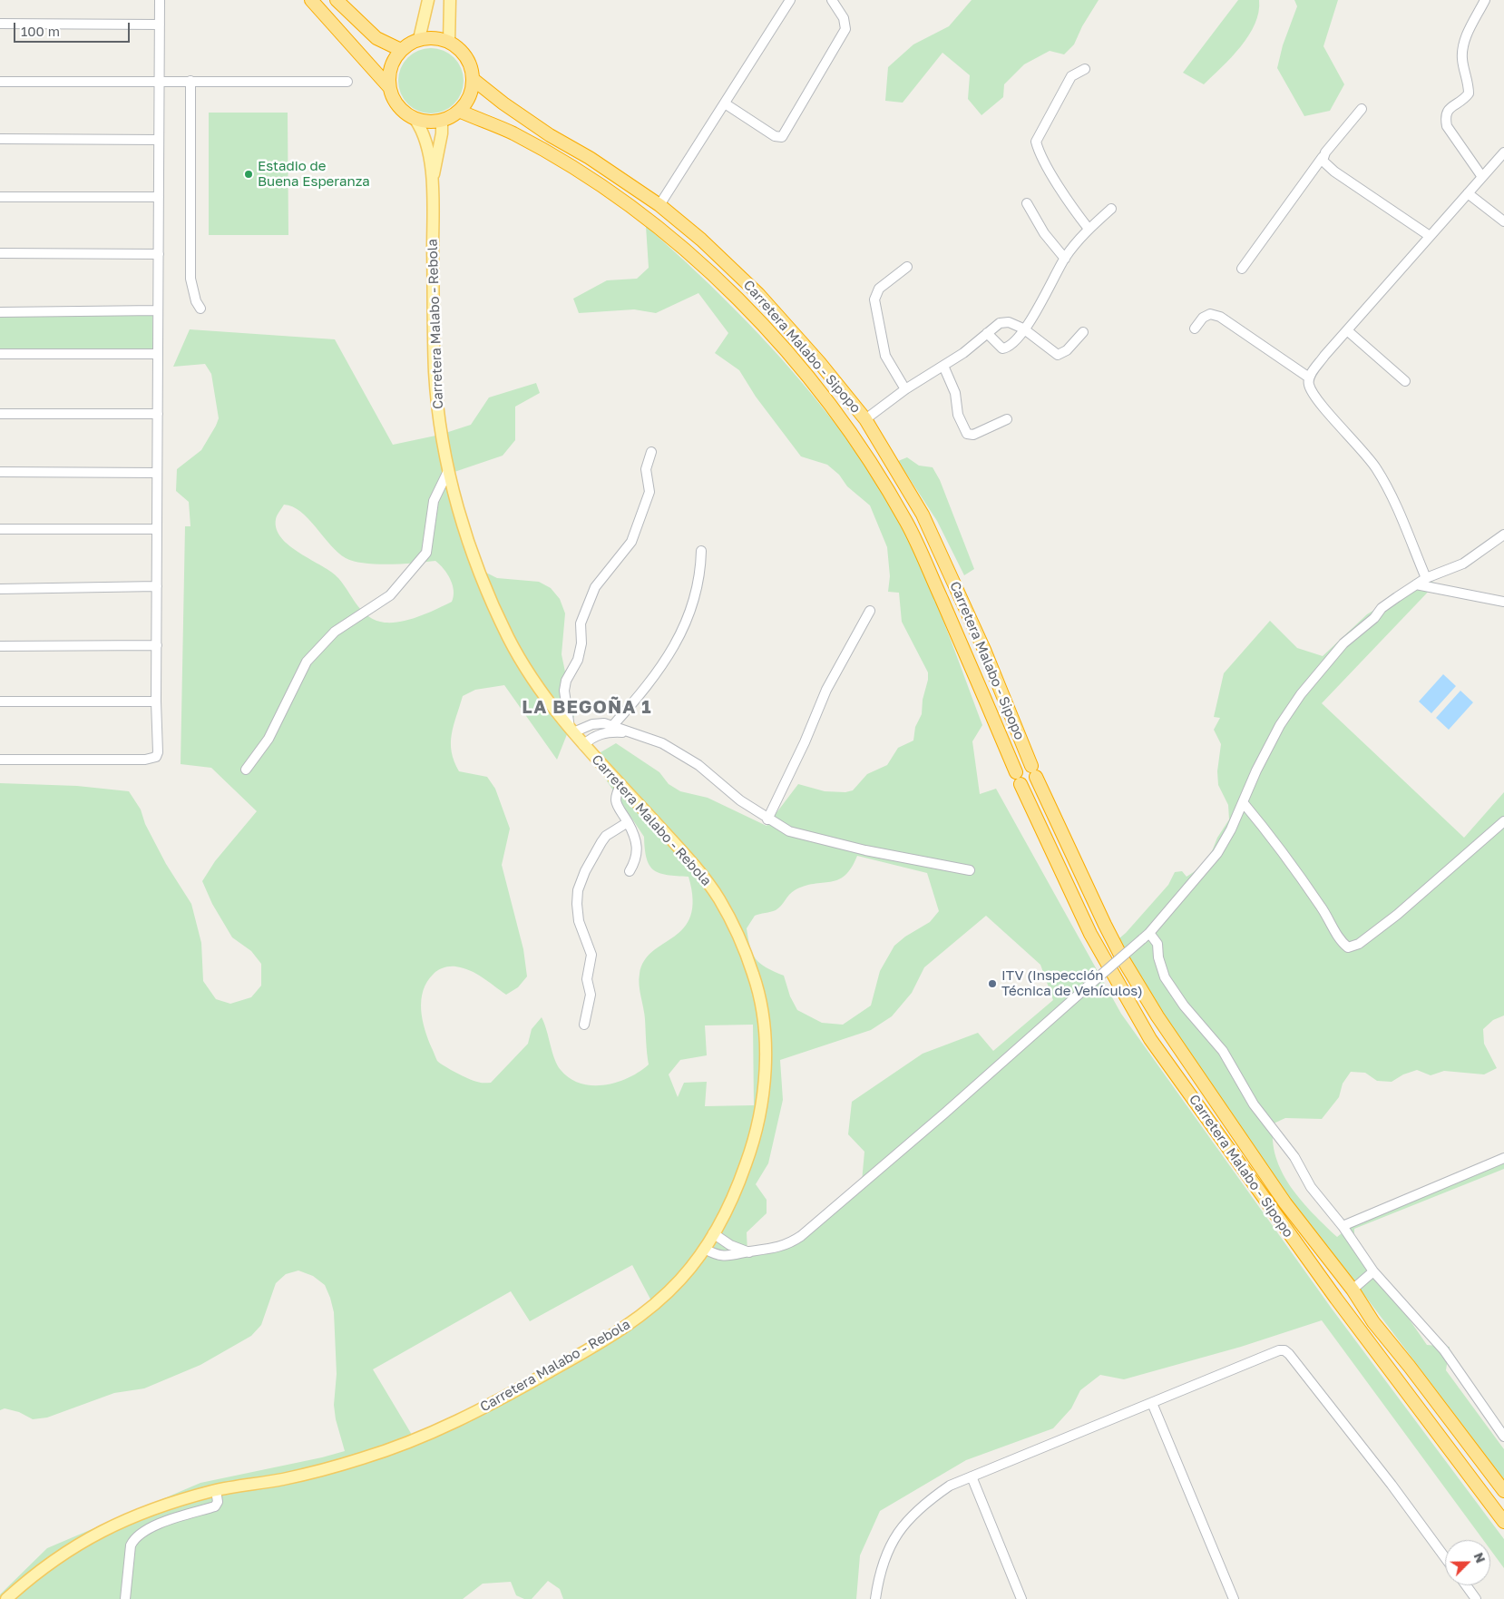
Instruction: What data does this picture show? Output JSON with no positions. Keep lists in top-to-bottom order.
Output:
{
  "streets": {
    "highway": ["Carretera Malabo - Sipopo"],
    "main road": ["Carretera Malabo - Rebola"]
  },
  "crossings": [
    ["Carretera Malabo - Rebola", "Carretera Malabo - Sipopo"]
  ],
  "districts": ["LA BEGOÑA 1"],
  "places": ["Estadio de Buena Esperanza", "ITV (Inspección Técnica de Vehículos)"],
  "scale_bar": "100 m",
  "north": "top right"
}
